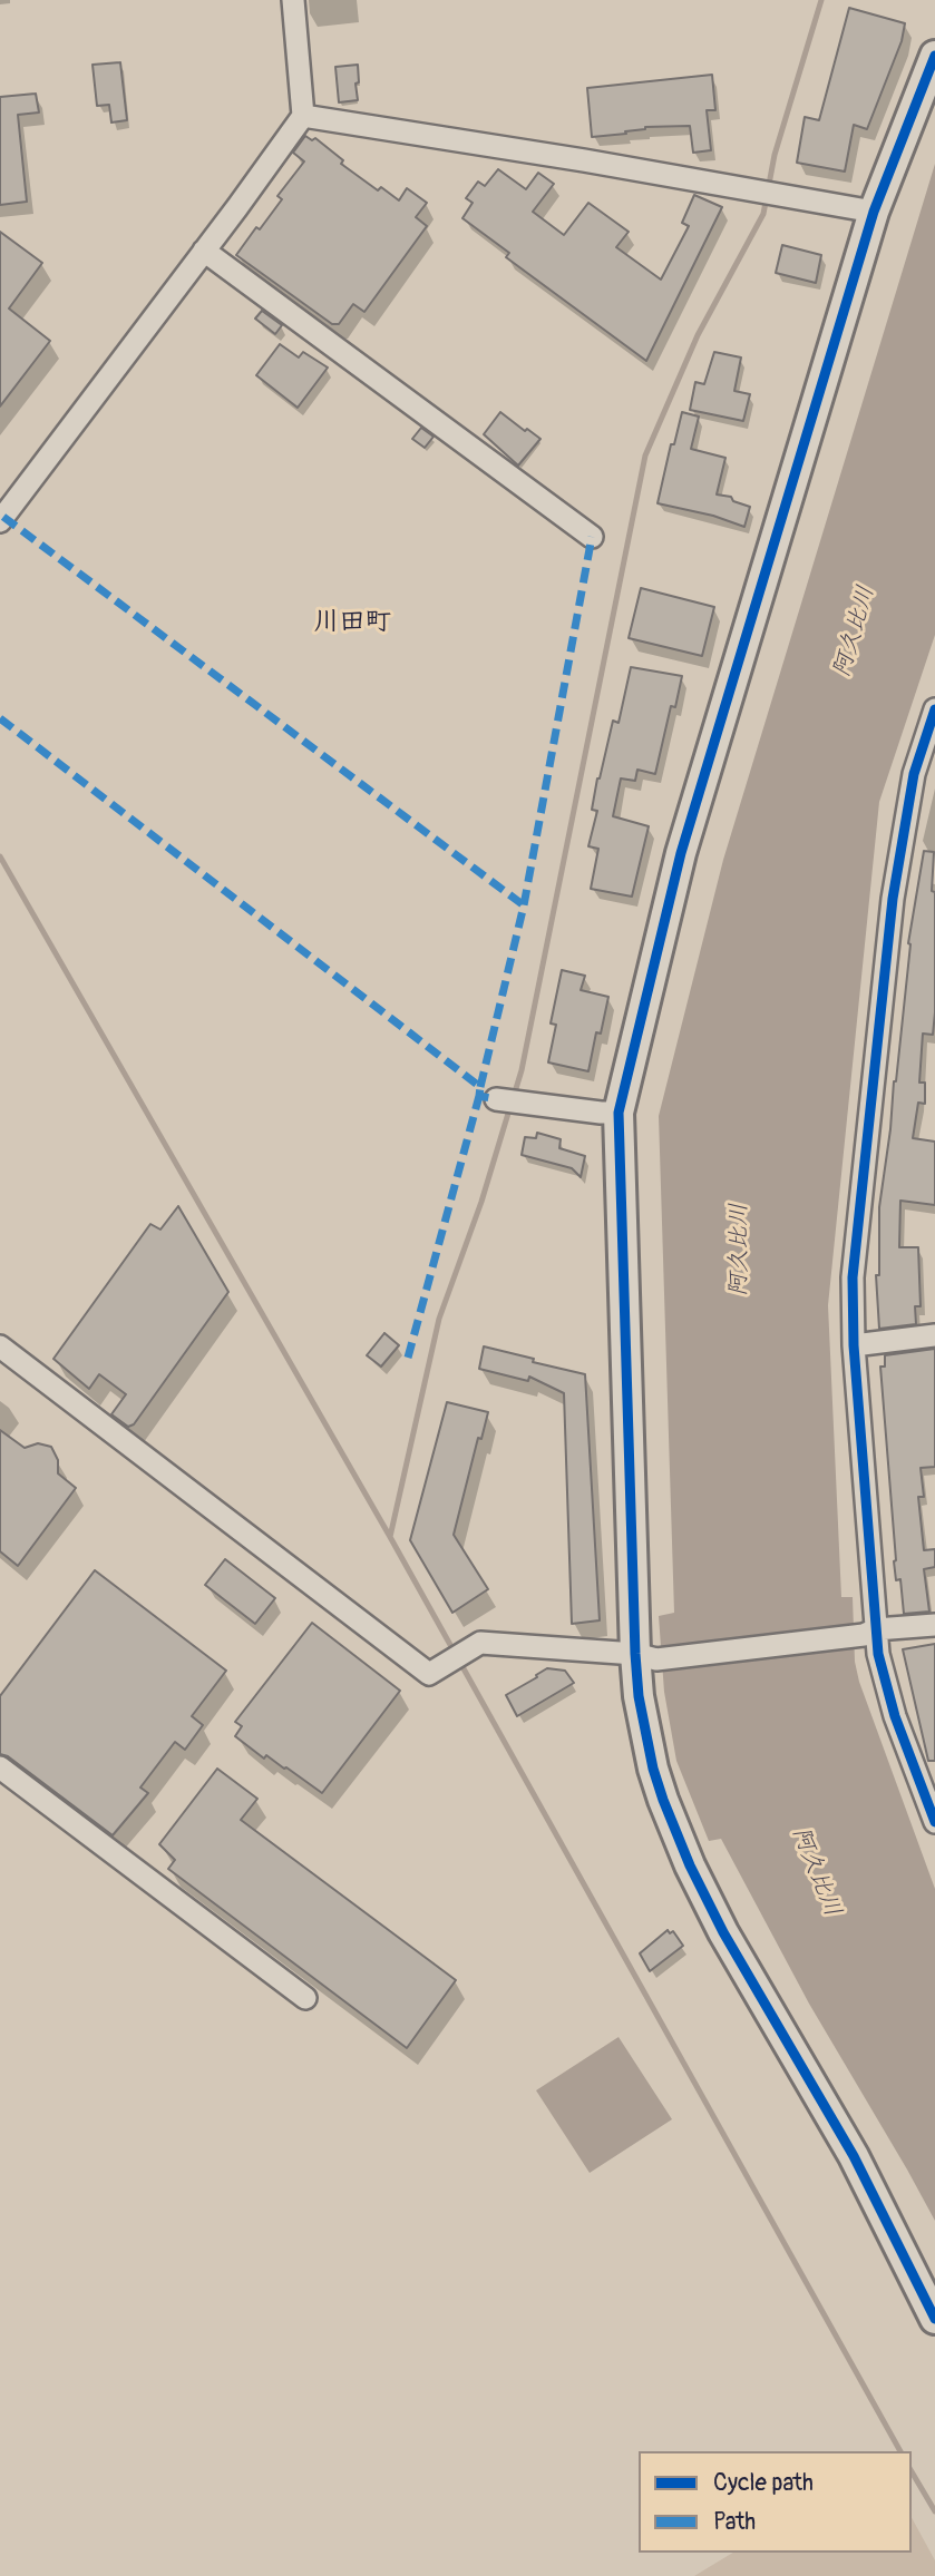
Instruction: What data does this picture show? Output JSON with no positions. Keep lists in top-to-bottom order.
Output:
{
  "districts": ["川田町"],
  "water": ["阿久比川"],
  "legend": ["Cycle path", "Path"]
}
